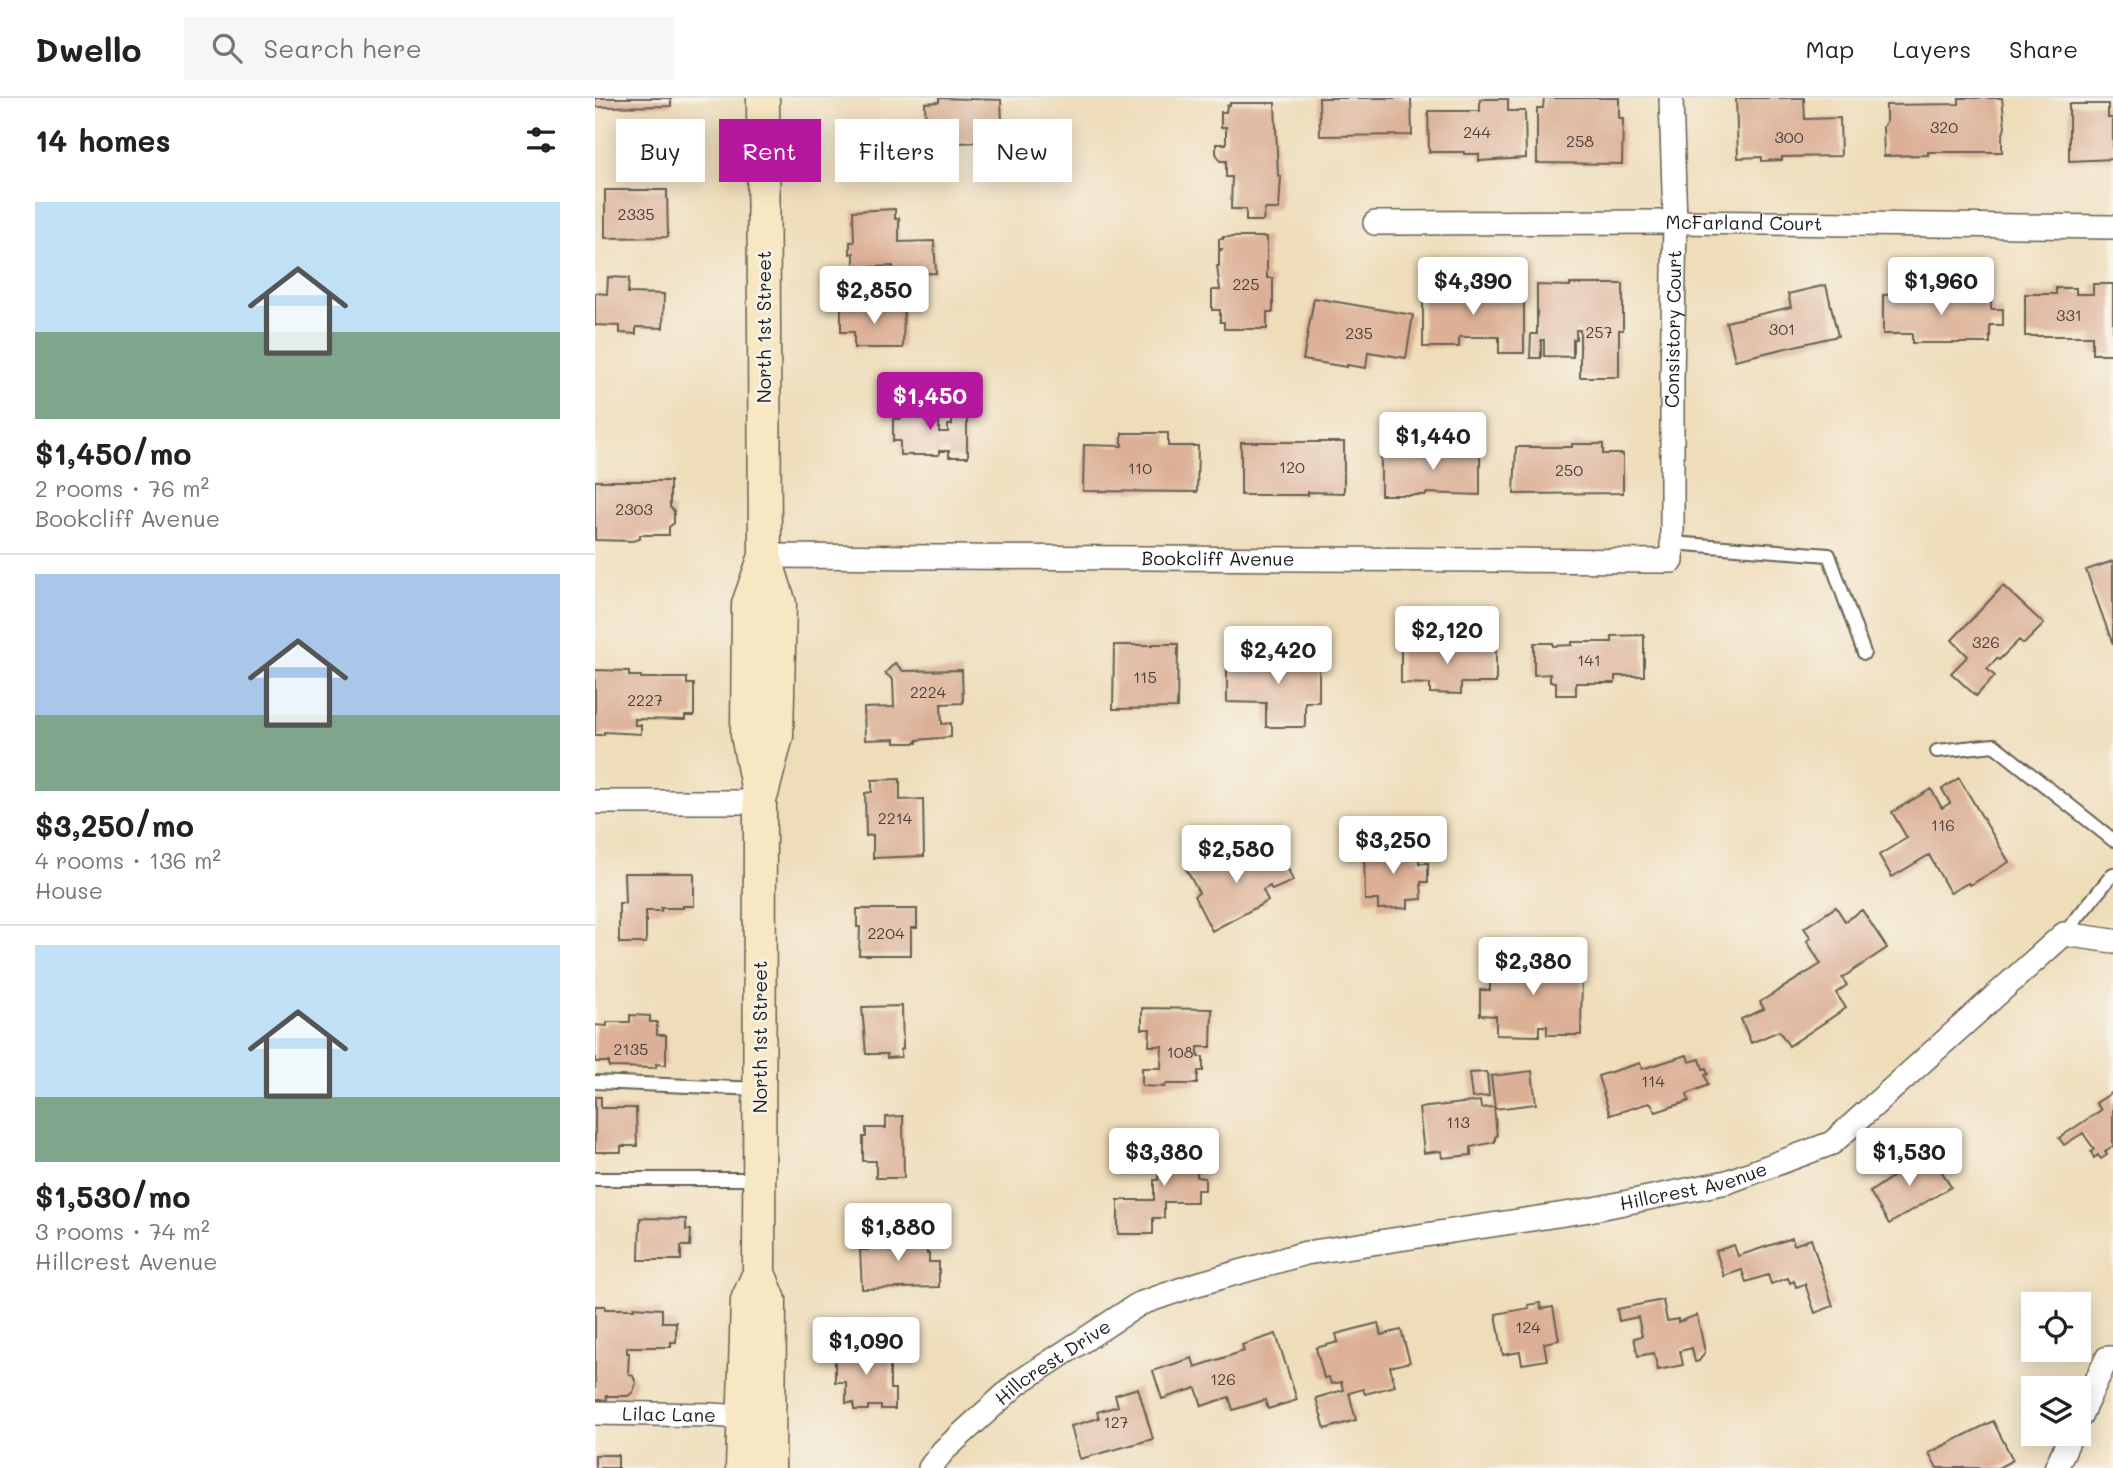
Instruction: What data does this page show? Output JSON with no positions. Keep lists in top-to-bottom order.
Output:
{
  "streets": {
    "main road": ["North 1st Street"],
    "street": [
      "McFarland Court",
      "Consistory Court",
      "Bookcliff Avenue",
      "Hillcrest Avenue",
      "Hillcrest Drive",
      "Lilac Lane"
    ]
  },
  "crossings": [
    ["McFarland Court", "Consistory Court"],
    ["North 1st Street", "Bookcliff Avenue"],
    ["North 1st Street", "Lilac Lane"],
    ["Consistory Court", "Bookcliff Avenue"],
    ["Hillcrest Avenue", "Hillcrest Drive"]
  ],
  "house_numbers": [
    "320",
    "244",
    "300",
    "258",
    "2335",
    "225",
    "331",
    "301",
    "257",
    "235",
    "120",
    "110",
    "250",
    "2303",
    "326",
    "141",
    "115",
    "2224",
    "2227",
    "2214",
    "116",
    "2204",
    "2135",
    "108",
    "114",
    "113",
    "124",
    "126",
    "127"
  ],
  "page": {
    "header": "Dwello",
    "search": "Search here",
    "nav": ["Map", "Layers", "Share"],
    "heading": "14 homes",
    "chip": [
      "Buy",
      "Rent",
      "Filters",
      "New"
    ],
    "list": [
      {
        "name": "$1,450/mo",
        "note": "2 rooms · 76 m² · Bookcliff Avenue"
      },
      {
        "name": "$3,250/mo",
        "note": "4 rooms · 136 m² · House"
      },
      {
        "name": "$1,530/mo",
        "note": "3 rooms · 74 m² · Hillcrest Avenue"
      }
    ],
    "price": [
      "$4,390",
      "$1,960",
      "$2,850",
      "$1,450",
      "$1,440",
      "$2,120",
      "$2,420",
      "$3,250",
      "$2,580",
      "$2,380",
      "$3,380",
      "$1,530",
      "$1,880",
      "$1,090"
    ]
  }
}
